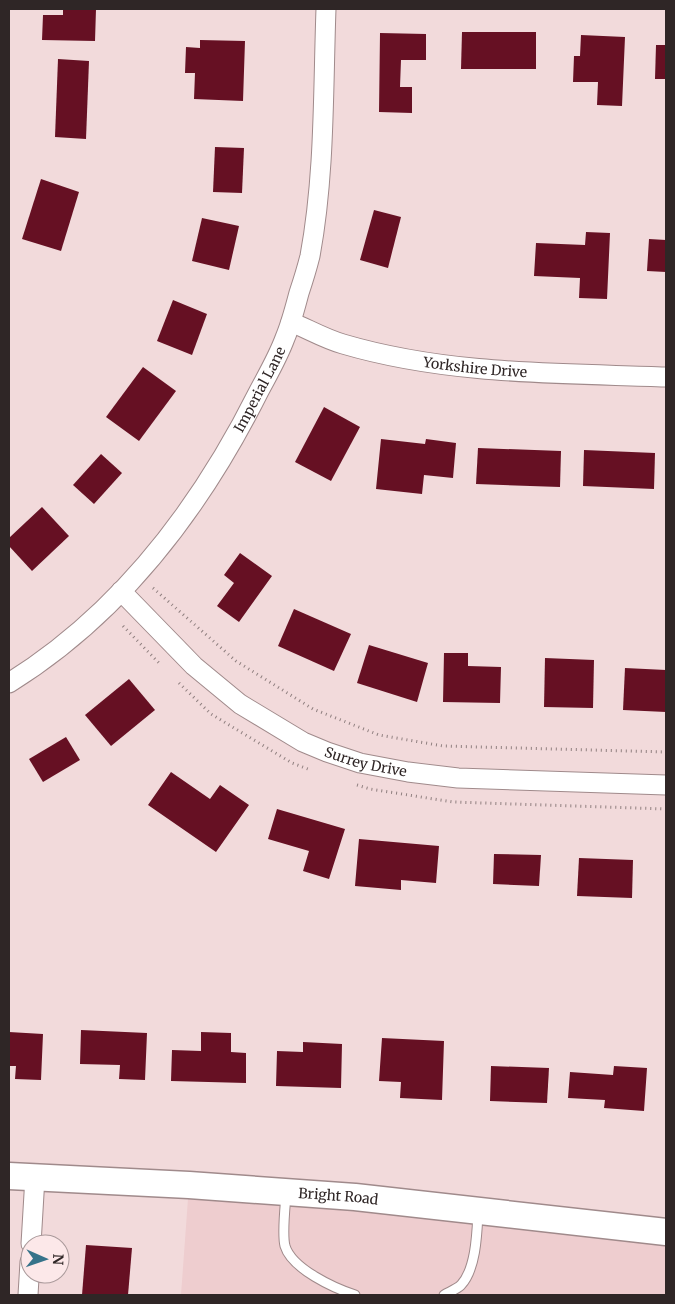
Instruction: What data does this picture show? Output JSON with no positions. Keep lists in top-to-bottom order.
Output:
{
  "streets": {
    "main road": ["Bright Road"],
    "street": ["Yorkshire Drive", "Imperial Lane", "Surrey Drive"]
  },
  "crossings": [
    ["Yorkshire Drive", "Imperial Lane"],
    ["Imperial Lane", "Surrey Drive"]
  ],
  "north": "right"
}
